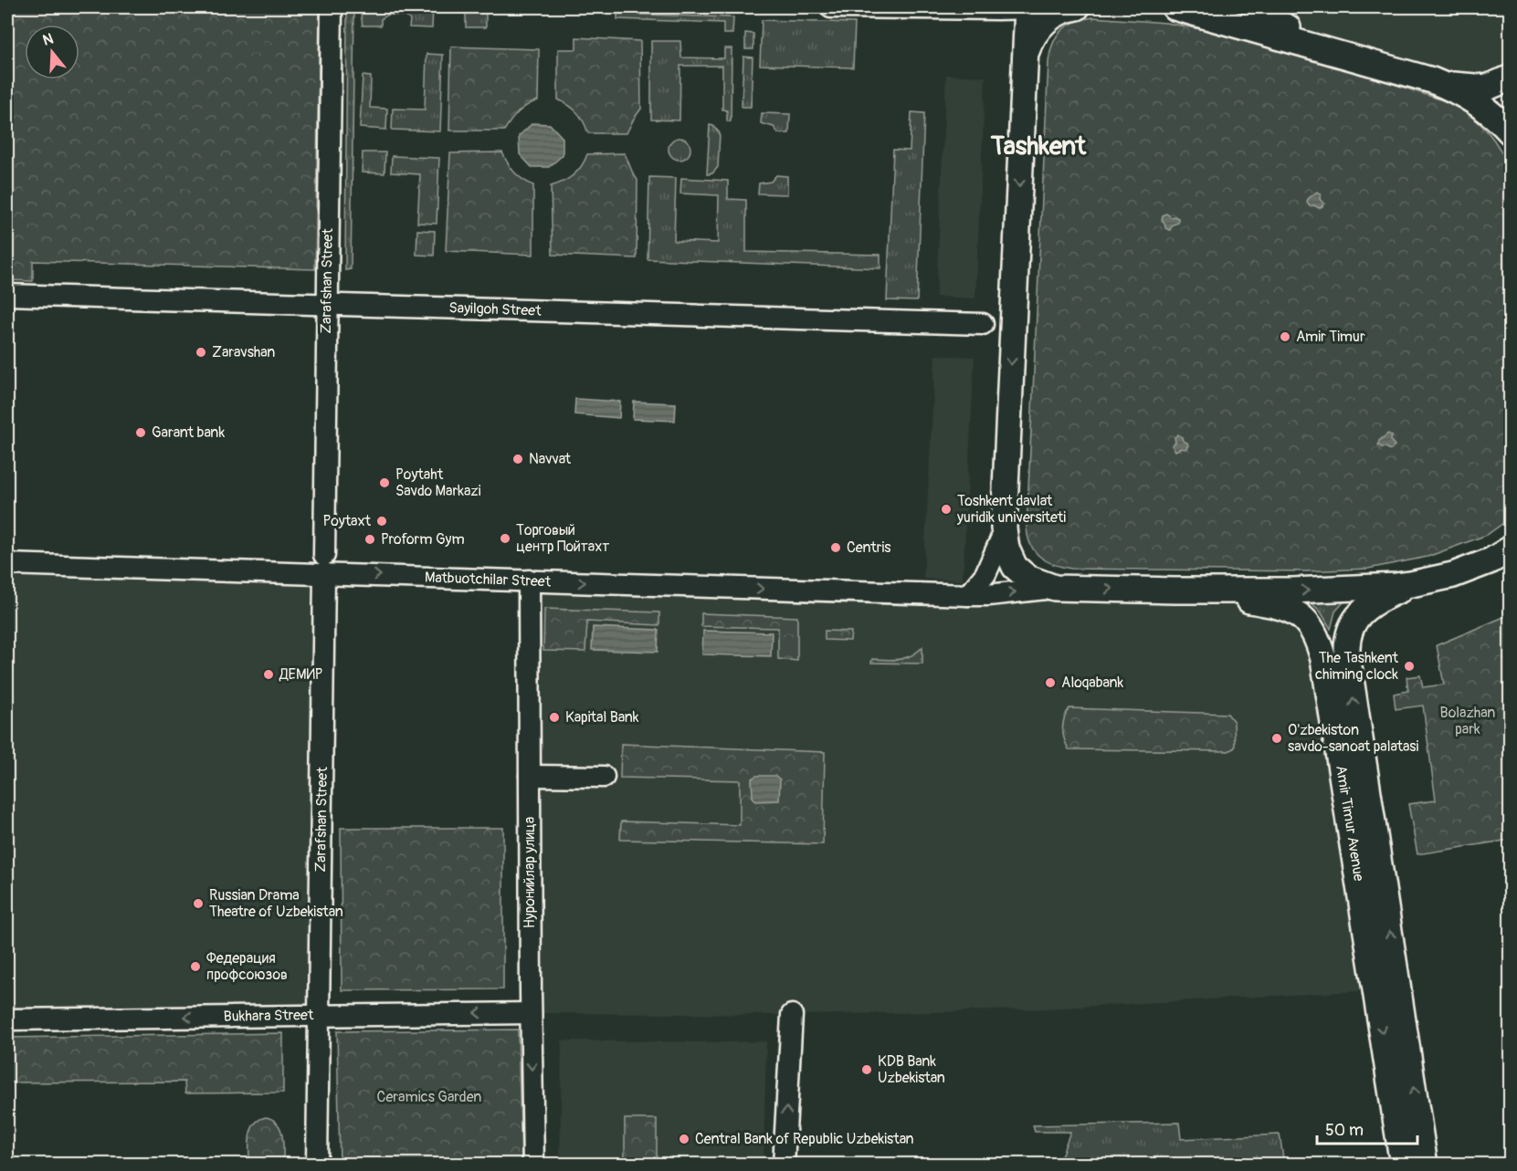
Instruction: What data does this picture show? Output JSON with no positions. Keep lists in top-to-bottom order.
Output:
{
  "streets": {
    "main road": ["Amir Timur Avenue"],
    "street": [
      "Zarafshan Street",
      "Sayilgoh Street",
      "Matbuotchilar Street",
      "Нуронийлар улица",
      "Bukhara Street"
    ]
  },
  "crossings": [
    ["Zarafshan Street", "Sayilgoh Street"],
    ["Zarafshan Street", "Matbuotchilar Street"],
    ["Zarafshan Street", "Bukhara Street"],
    ["Matbuotchilar Street", "Нуронийлар улица"],
    ["Нуронийлар улица", "Bukhara Street"]
  ],
  "one_way": ["Matbuotchilar Street", "Bukhara Street"],
  "districts": ["Tashkent"],
  "parks": ["Bolazhan park", "Ceramics Garden"],
  "places": [
    "Amir Timur",
    "Zaravshan",
    "Garant bank",
    "Navvat",
    "Poytaht Savdo Markazi",
    "Toshkent davlat yuridik universiteti",
    "Poytaxt",
    "Торговый центр Пойтахт",
    "Proform Gym",
    "Centris",
    "The Tashkent chiming clock",
    "ДЕМИР",
    "Aloqabank",
    "Kapital Bank",
    "O'zbekiston savdo-sanoat palatasi",
    "Russian Drama Theatre of Uzbekistan",
    "Федерация профсоюзов",
    "KDB Bank Uzbekistan",
    "Central Bank of Republic Uzbekistan"
  ],
  "scale_bar": "50 m",
  "north": "top"
}
